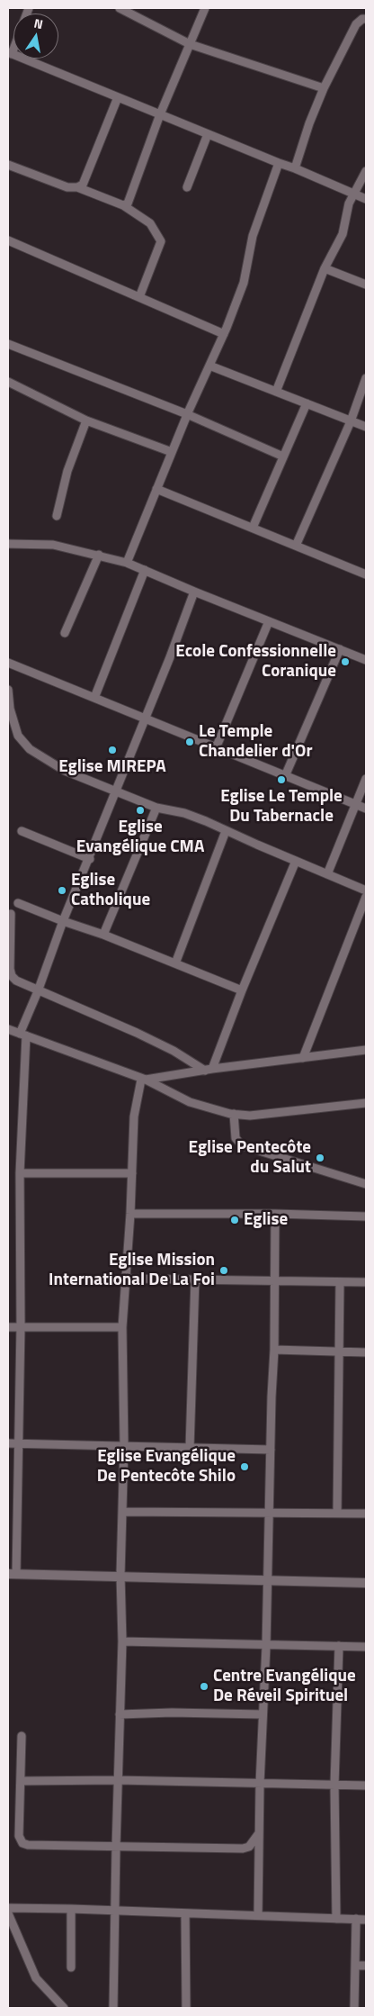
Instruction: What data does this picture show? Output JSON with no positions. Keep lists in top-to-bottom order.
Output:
{
  "places": [
    "Ecole Confessionnelle Coranique",
    "Le Temple Chandelier d'Or",
    "Eglise MIREPA",
    "Eglise Le Temple Du Tabernacle",
    "Eglise Evangélique CMA",
    "Eglise Catholique",
    "Eglise Pentecôte du Salut",
    "Eglise",
    "Eglise Mission International De La Foi",
    "Eglise Evangélique De Pentecôte Shilo",
    "Centre Evangélique De Réveil Spirituel"
  ],
  "north": "top"
}
